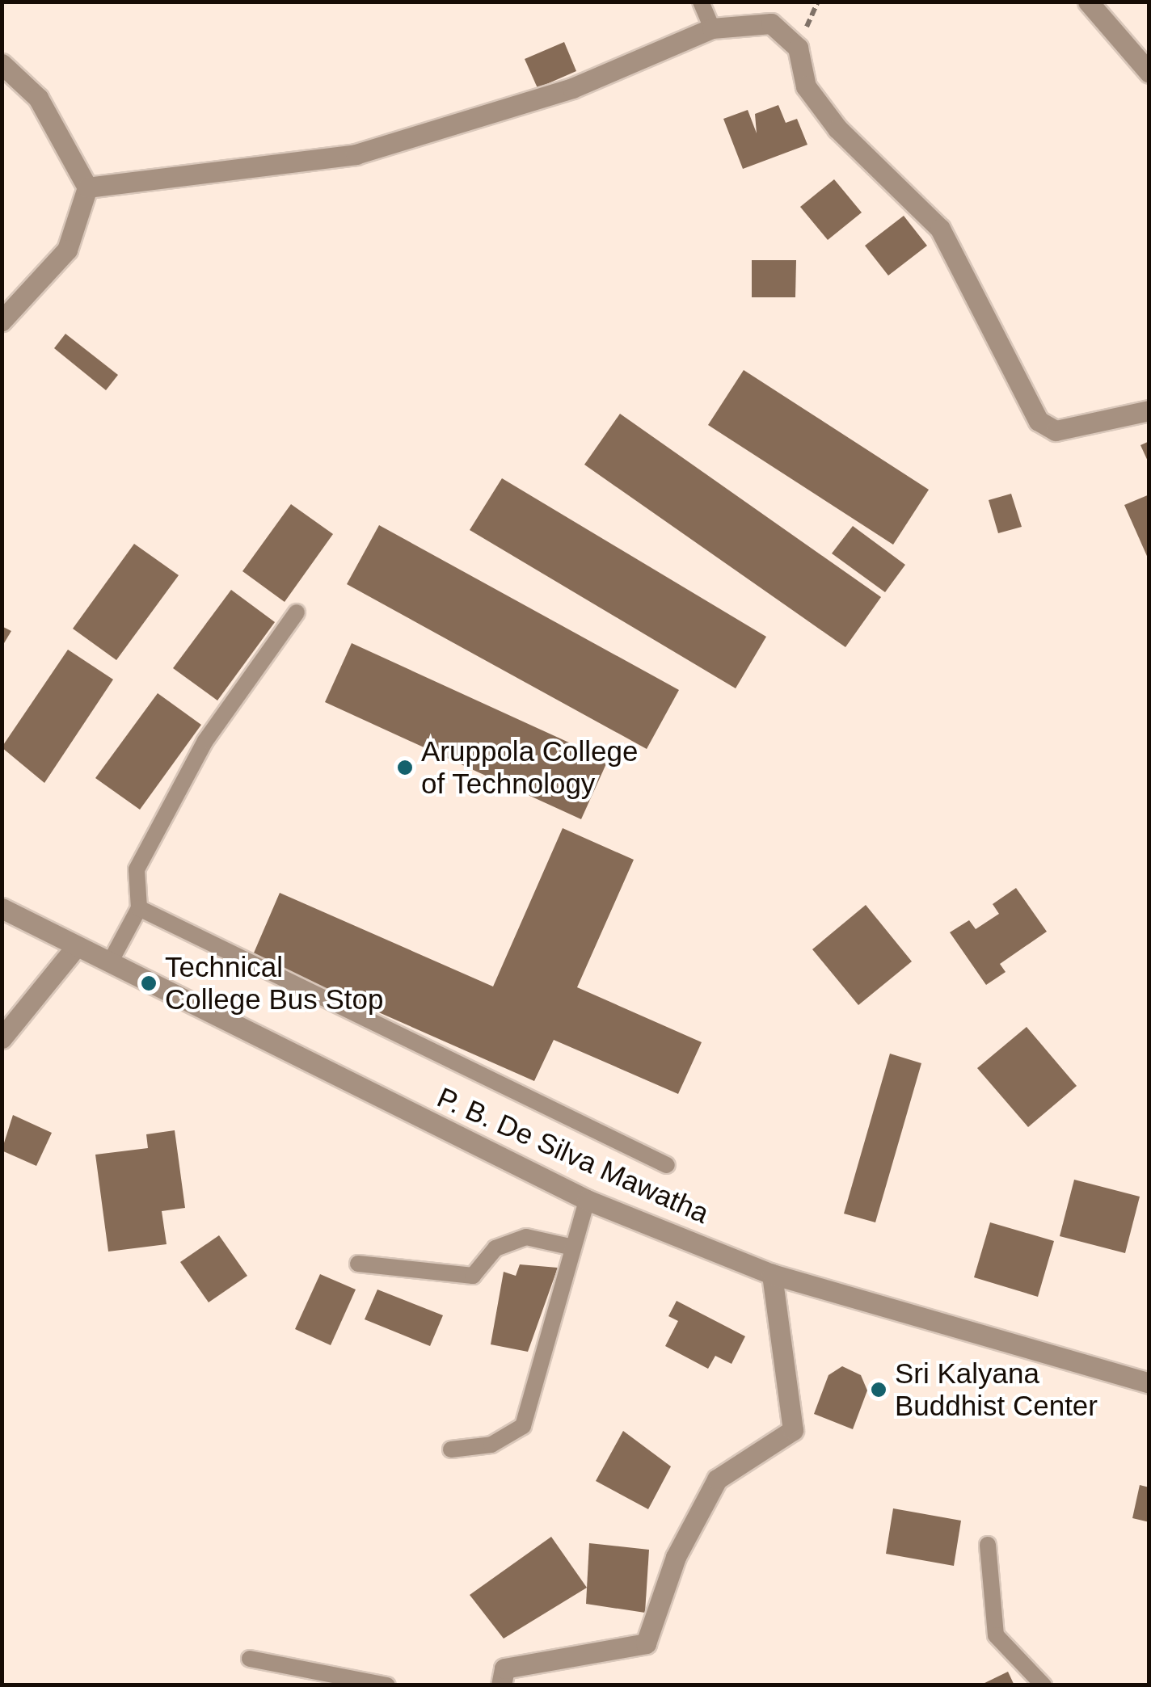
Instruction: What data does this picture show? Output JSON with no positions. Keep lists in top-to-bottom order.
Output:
{
  "streets": {
    "street": ["P. B. De Silva Mawatha"]
  },
  "places": ["Aruppola College of Technology", "Technical College Bus Stop", "Sri Kalyana Buddhist Center"]
}
